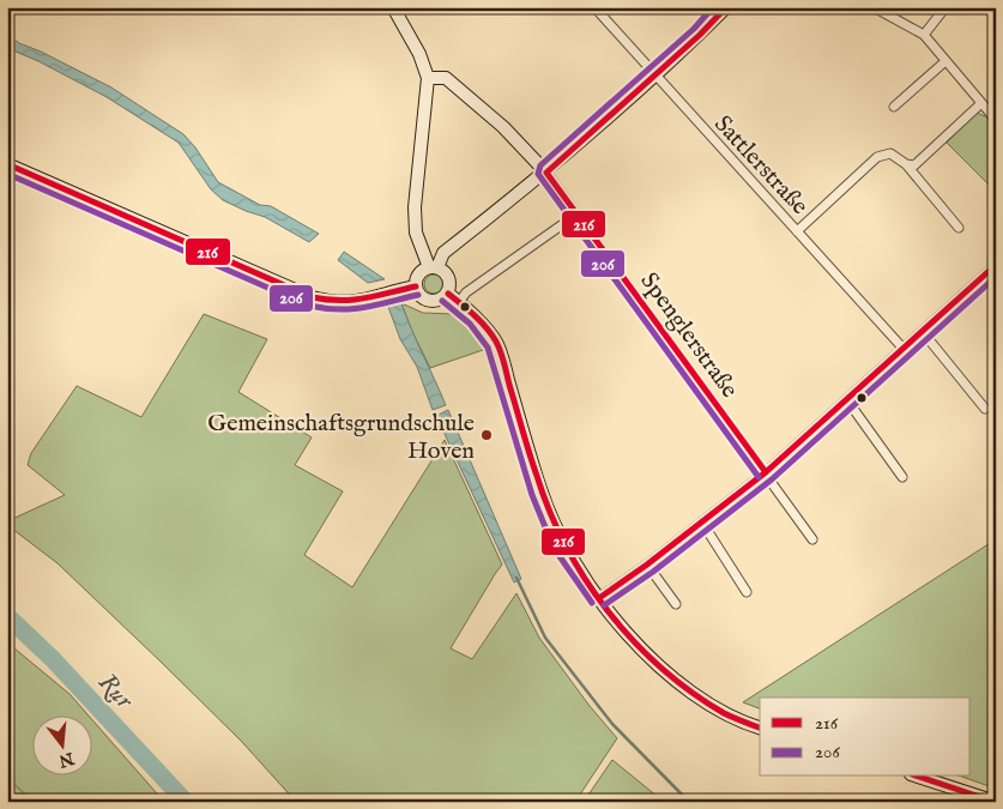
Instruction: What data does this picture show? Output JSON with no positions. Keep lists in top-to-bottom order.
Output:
{
  "streets": {
    "main road": ["Spenglerstraße"],
    "street": ["Sattlerstraße"]
  },
  "water": ["Rur"],
  "places": ["Gemeinschaftsgrundschule Hoven"],
  "lines": ["transit line 216", "transit line 206"],
  "legend": ["216", "206"],
  "north": "bottom"
}
